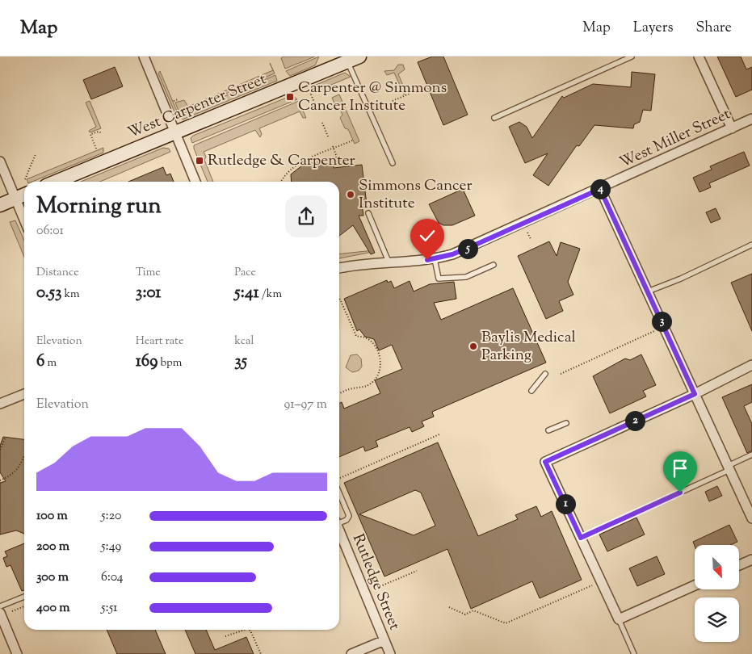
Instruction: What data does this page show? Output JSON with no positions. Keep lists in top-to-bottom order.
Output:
{
  "streets": {
    "street": ["West Carpenter Street", "West Miller Street", "Rutledge Street"]
  },
  "places": {
    "transit": ["Carpenter @ Simmons Cancer Institute", "Rutledge & Carpenter"],
    "other": ["Simmons Cancer Institute", "Baylis Medical Parking"]
  },
  "north": "bottom right",
  "page": {
    "header": "Map",
    "nav": ["Map", "Layers", "Share"],
    "pins": [
      "4",
      "5",
      "3",
      "2",
      "1"
    ],
    "heading": ["Morning run", "06:01"],
    "stats": [
      ["Distance", "0.53 km"],
      ["Time", "3:01"],
      ["Pace", "5:41 /km"],
      ["Elevation", "6 m"],
      ["Heart rate", "169 bpm"],
      ["kcal", "35"]
    ],
    "chart": ["Elevation", "91–97 m"],
    "list": [
      {
        "name": "100 m",
        "note": "5:20"
      },
      {
        "name": "200 m",
        "note": "5:49"
      },
      {
        "name": "300 m",
        "note": "6:04"
      },
      {
        "name": "400 m",
        "note": "5:51"
      }
    ]
  }
}
